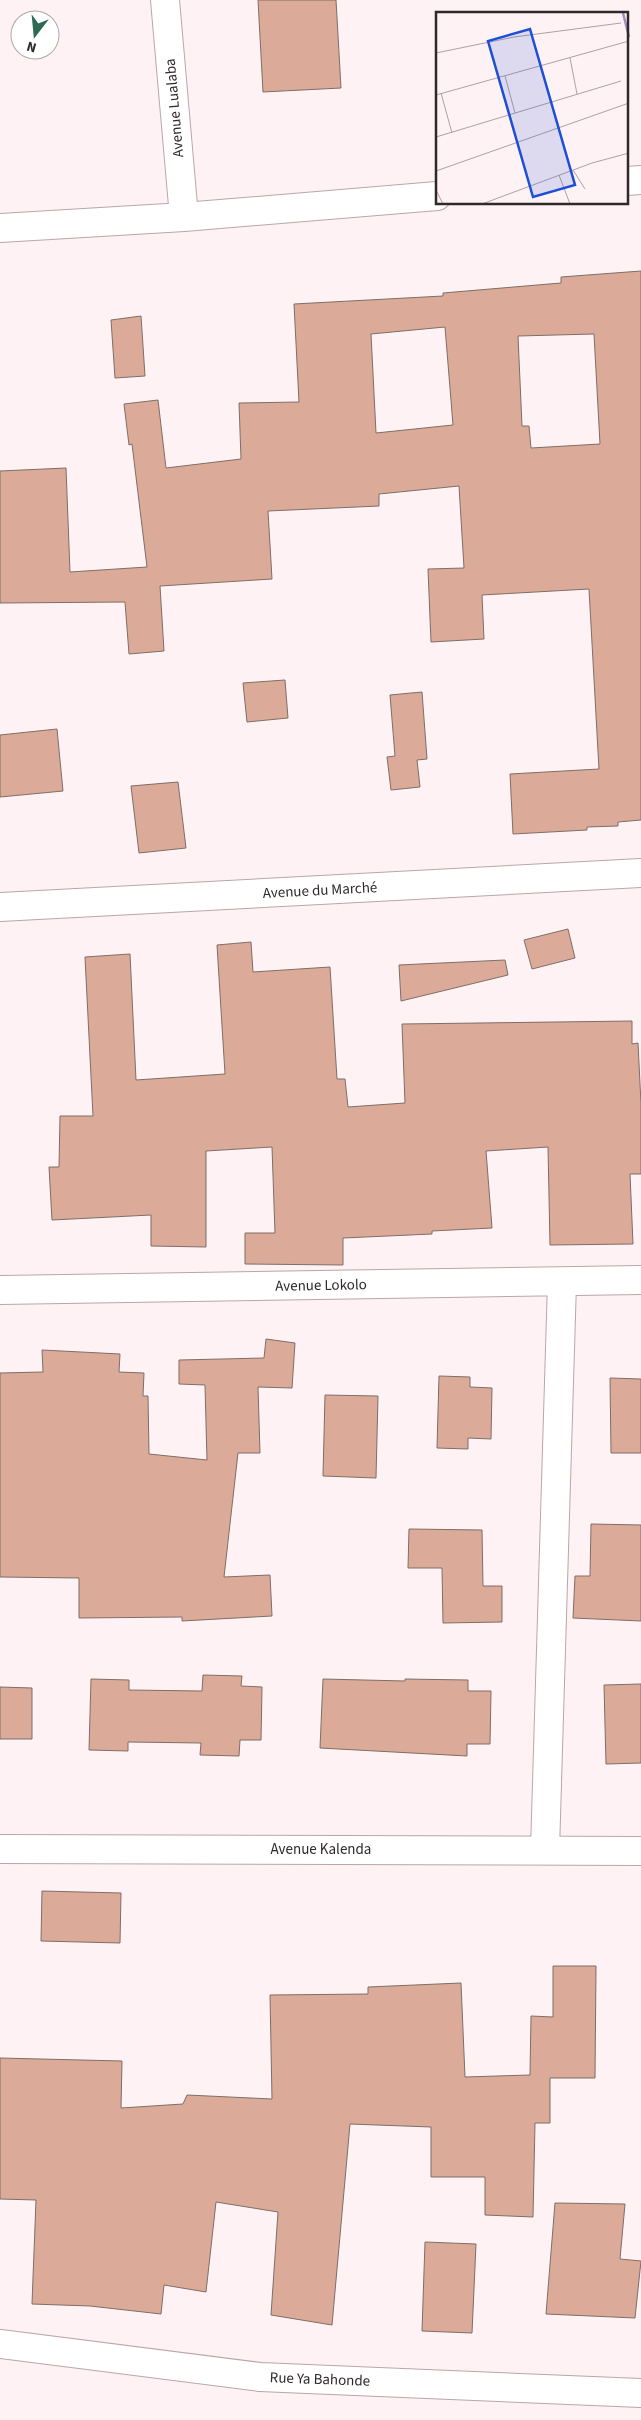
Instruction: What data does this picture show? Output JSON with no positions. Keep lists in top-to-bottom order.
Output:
{
  "streets": {
    "street": [
      "Avenue Lualaba",
      "Avenue du Marché",
      "Avenue Lokolo",
      "Avenue Kalenda",
      "Rue Ya Bahonde"
    ]
  },
  "north": "bottom"
}
